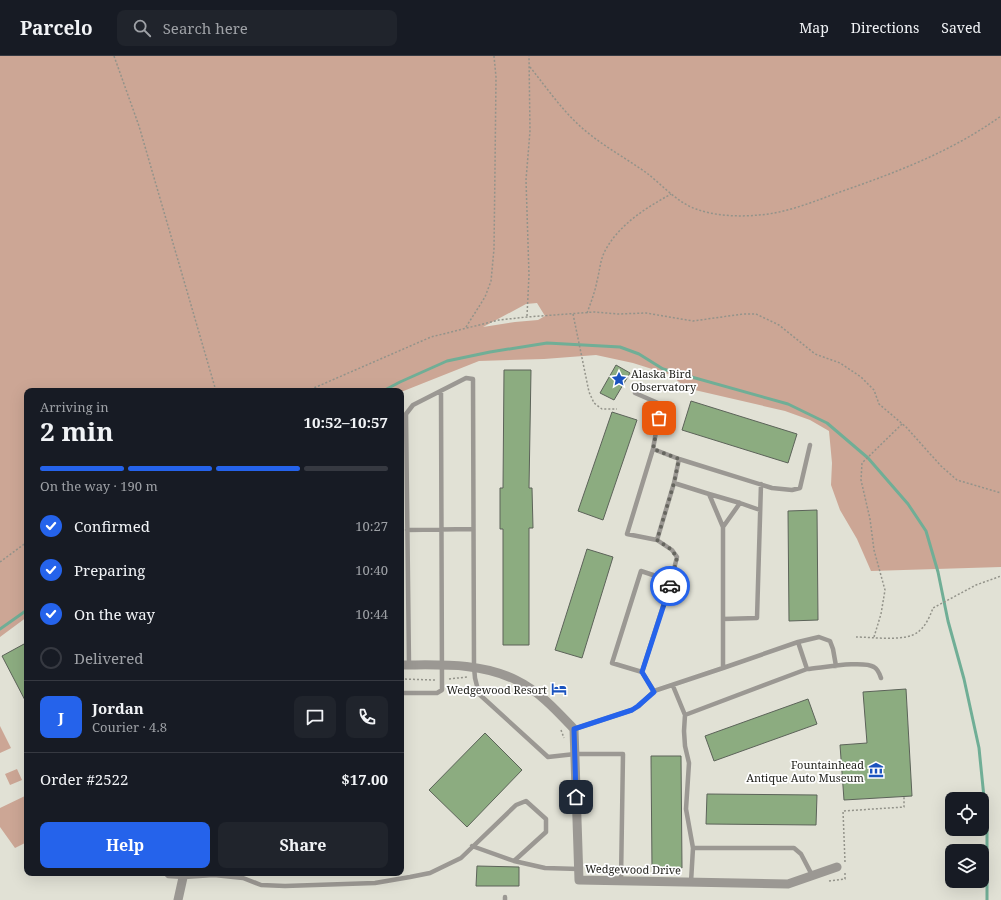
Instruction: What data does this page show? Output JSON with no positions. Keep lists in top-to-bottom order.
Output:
{
  "streets": {
    "street": ["Wedgewood Drive"]
  },
  "places": {
    "place": ["Alaska Bird Observatory"],
    "hotel": ["Wedgewood Resort"],
    "museum": ["Fountainhead Antique Auto Museum"]
  },
  "page": {
    "header": "Parcelo",
    "search": "Search here",
    "nav": ["Map", "Directions", "Saved"],
    "heading": ["2 min", "Arriving in", "10:52–10:57"],
    "panel": [
      "Jordan",
      "Courier · 4.8",
      "Order #2522",
      "$17.00"
    ],
    "bar": "On the way · 190 m",
    "list": [
      ["Confirmed", "10:27"],
      ["Preparing", "10:40"],
      ["On the way", "10:44"],
      "Delivered"
    ],
    "round": "J",
    "buttons": ["Help", "Share"]
  }
}
